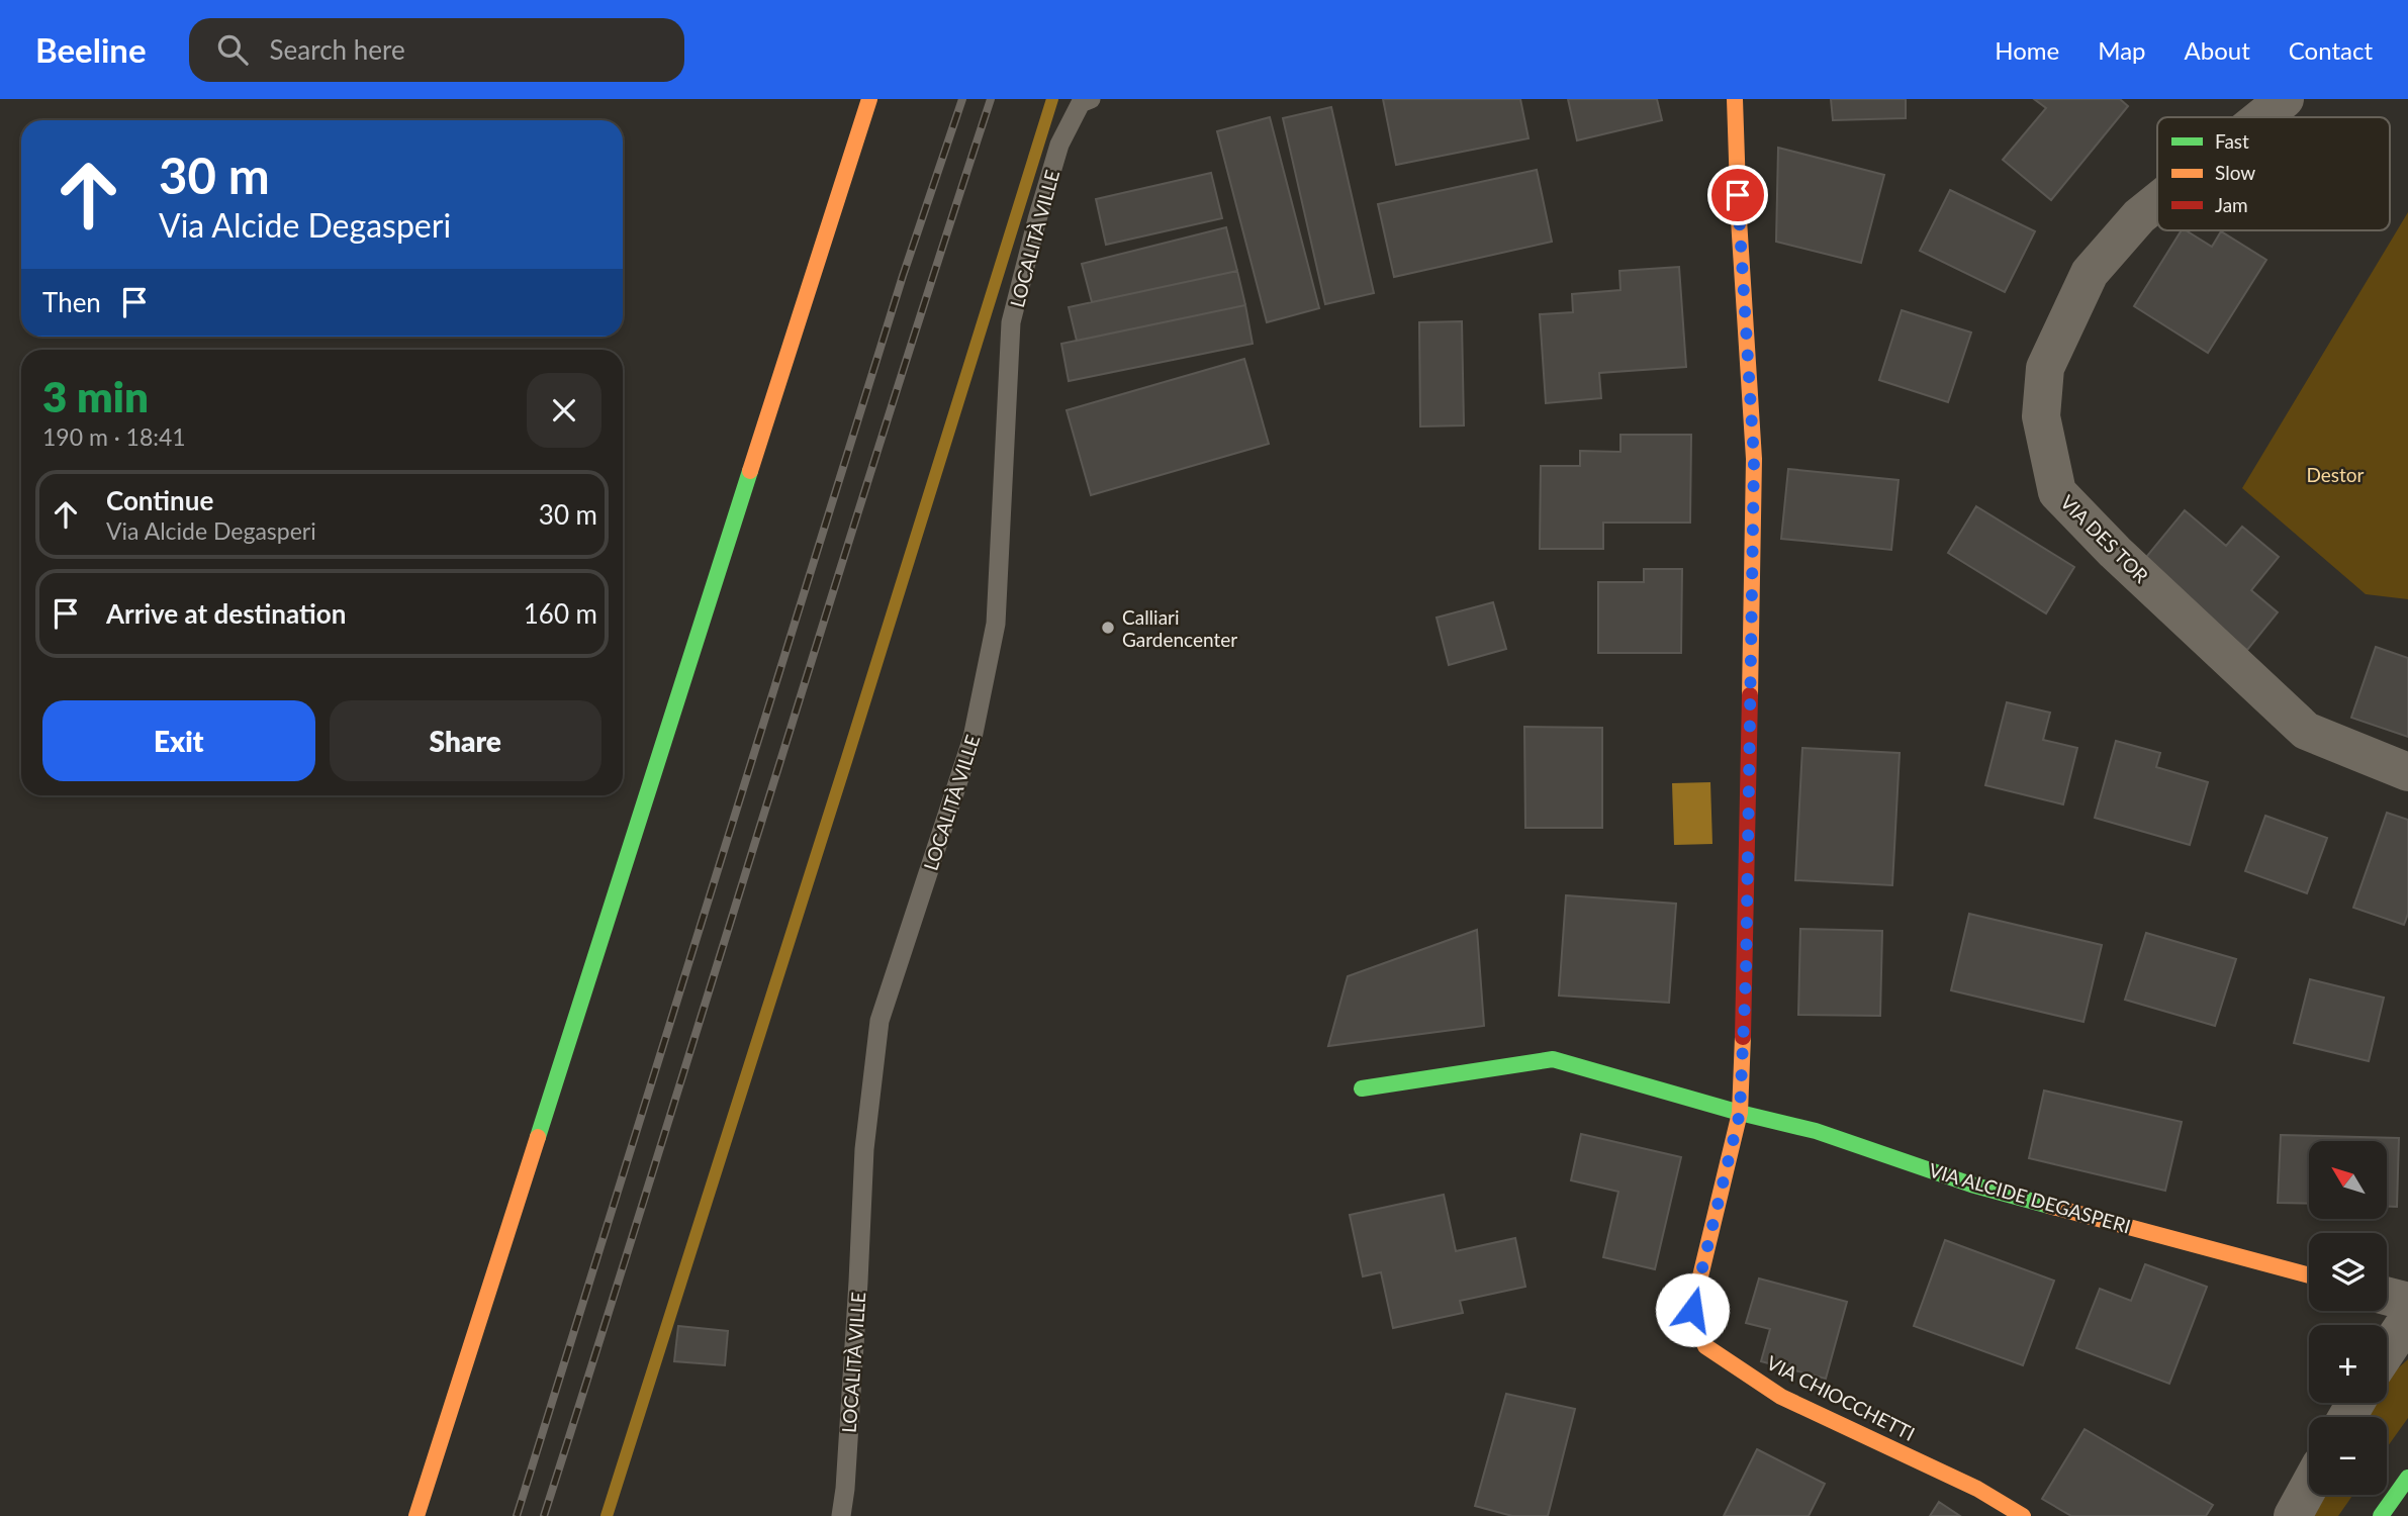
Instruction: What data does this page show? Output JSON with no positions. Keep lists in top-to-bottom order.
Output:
{
  "streets": {
    "street": ["VIA DES TOR", "VIA ALCIDE DEGASPERI", "VIA CHIOCCHETTI"],
    "lane": ["LOCALITÀ VILLE"]
  },
  "crossings": [
    ["VIA ALCIDE DEGASPERI", "VIA CHIOCCHETTI"]
  ],
  "parks": ["Destor"],
  "places": ["Calliari Gardencenter"],
  "legend": ["Fast", "Slow", "Jam"],
  "north": "top left",
  "page": {
    "header": "Beeline",
    "search": "Search here",
    "nav": [
      "Home",
      "Map",
      "About",
      "Contact"
    ],
    "turn": ["30 m", "Via Alcide Degasperi"],
    "then": "Then",
    "heading": ["3 min", "190 m · 18:41"],
    "list": [
      {
        "name": "Continue",
        "note": "Via Alcide Degasperi",
        "value": "30 m"
      },
      {
        "name": "Arrive at destination",
        "value": "160 m"
      }
    ],
    "buttons": ["Exit", "Share"],
    "map_buttons": ["+", "−"]
  }
}
